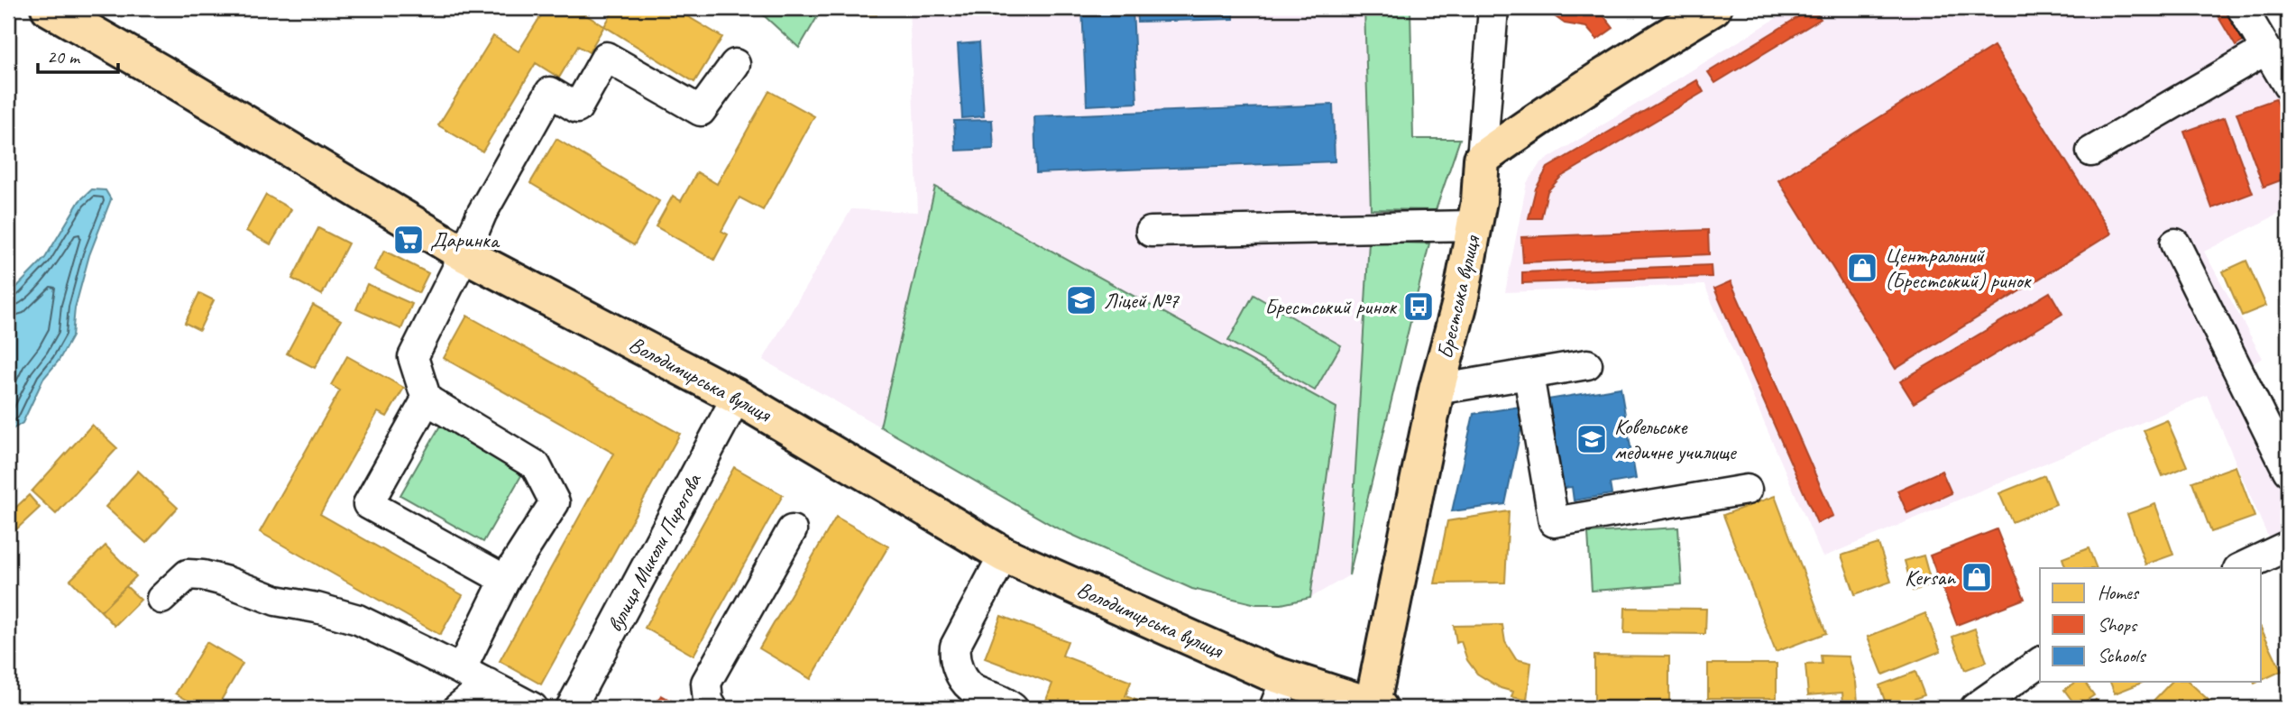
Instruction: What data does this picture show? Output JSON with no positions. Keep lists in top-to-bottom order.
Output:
{
  "streets": {
    "main road": ["Брестська вулиця", "Володимирська вулиця"],
    "street": ["вулиця Миколи Пирогова"]
  },
  "crossings": [
    ["Брестська вулиця", "Володимирська вулиця"],
    ["Володимирська вулиця", "вулиця Миколи Пирогова"]
  ],
  "places": {
    "supermarket": ["Даринка"],
    "shop": ["Центральний (Брестський) ринок", "Kersan"],
    "school or university": ["Ліцей №7", "Ковельське медичне училище"],
    "bus stop": ["Брестський ринок"]
  },
  "legend": ["Homes", "Shops", "Schools"],
  "scale_bar": "20 m"
}
